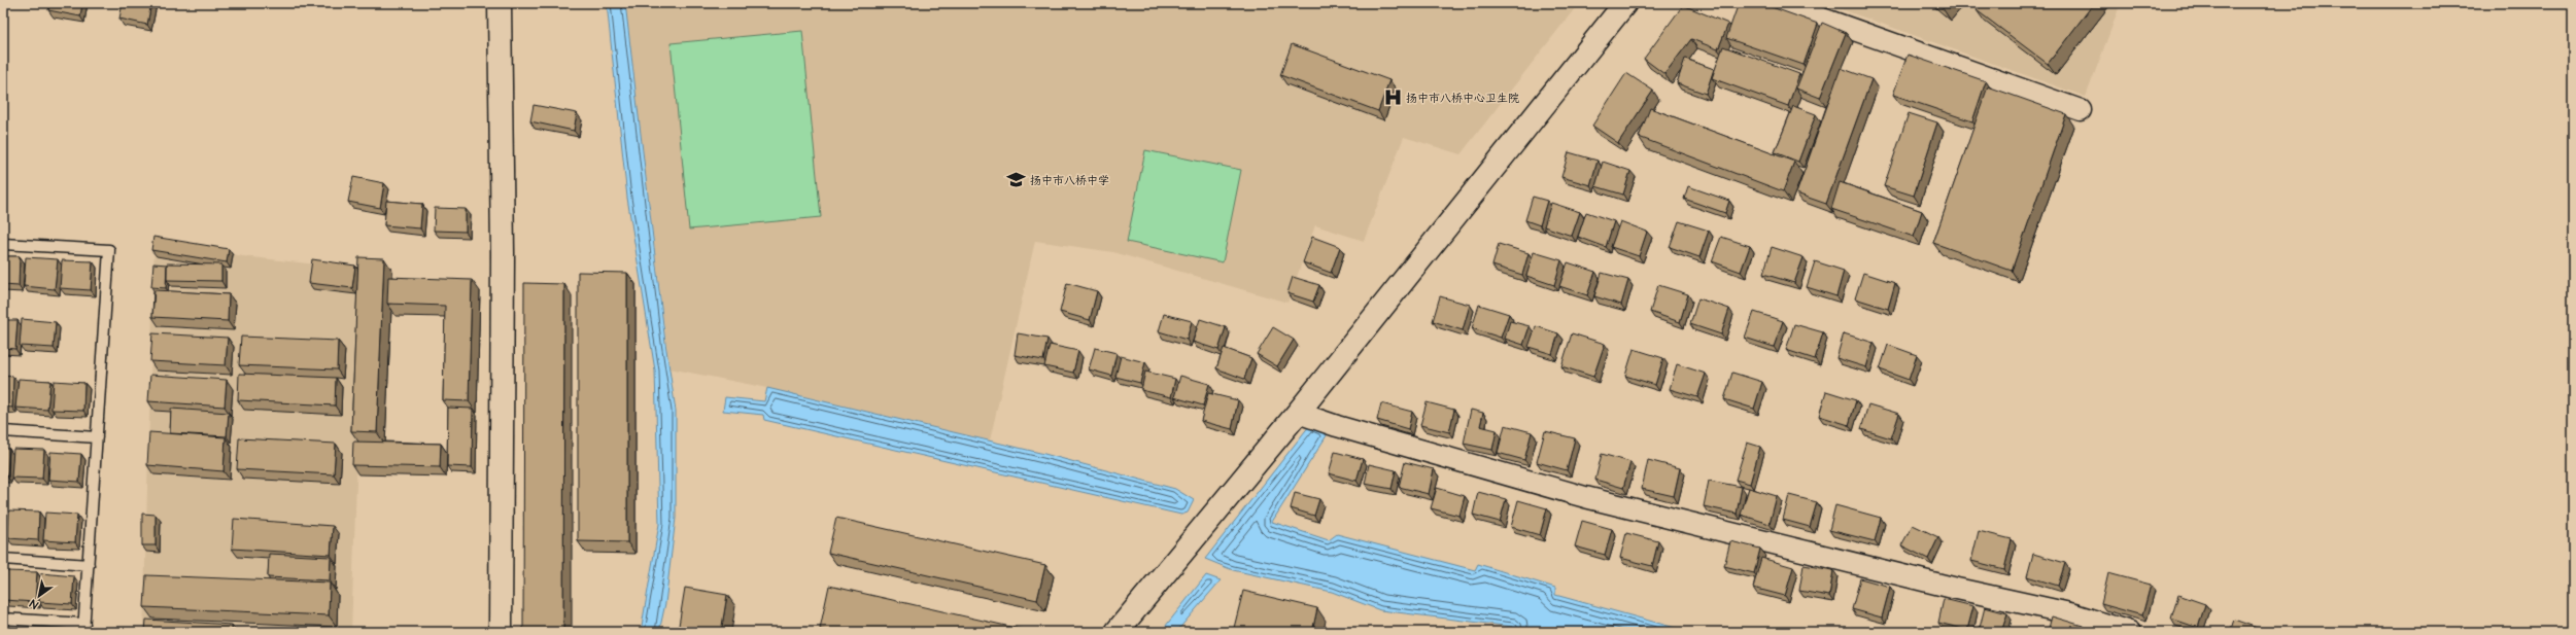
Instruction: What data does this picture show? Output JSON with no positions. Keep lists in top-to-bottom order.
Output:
{
  "places": {
    "hospital": ["扬中市八桥中心卫生院"],
    "school or university": ["扬中市八桥中学"]
  },
  "north": "bottom left"
}
